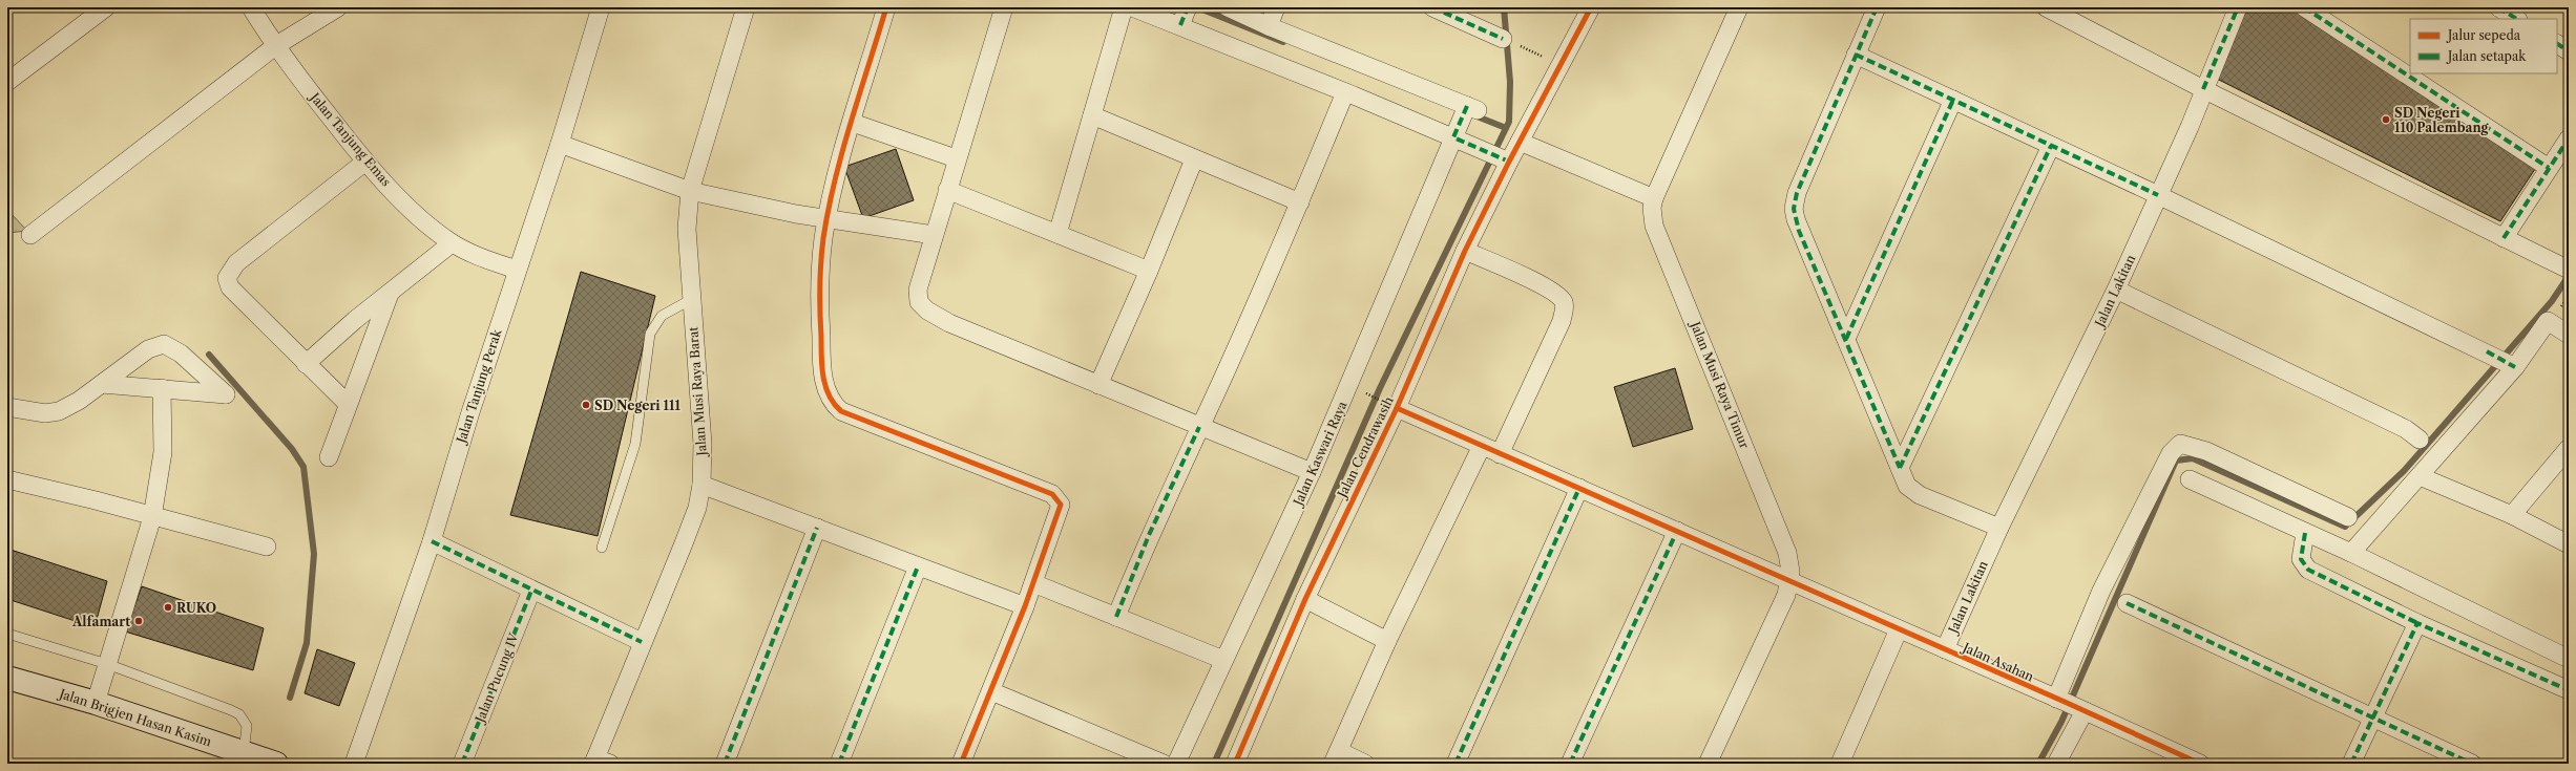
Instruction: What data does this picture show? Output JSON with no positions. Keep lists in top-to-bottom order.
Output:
{
  "streets": {
    "street": [
      "Jalan Tanjung Emas",
      "Jalan Lakitan",
      "Jalan Musi Raya Timur",
      "Jalan Tanjung Perak",
      "Jalan Musi Raya Barat",
      "Jalan Cendrawasih",
      "Jalan Kaswari Raya",
      "Jalan Asahan",
      "Jalan Pucung IV",
      "Jalan Brigjen Hasan Kasim"
    ]
  },
  "crossings": [
    ["Jalan Tanjung Emas", "Jalan Tanjung Perak"],
    ["Jalan Lakitan", "Jalan Asahan"],
    ["Jalan Musi Raya Timur", "Jalan Asahan"],
    ["Jalan Cendrawasih", "Jalan Asahan"]
  ],
  "places": [
    "SD Negeri 110 Palembang",
    "SD Negeri 111",
    "RUKO",
    "Alfamart"
  ],
  "legend": ["Jalur sepeda", "Jalan setapak"]
}
